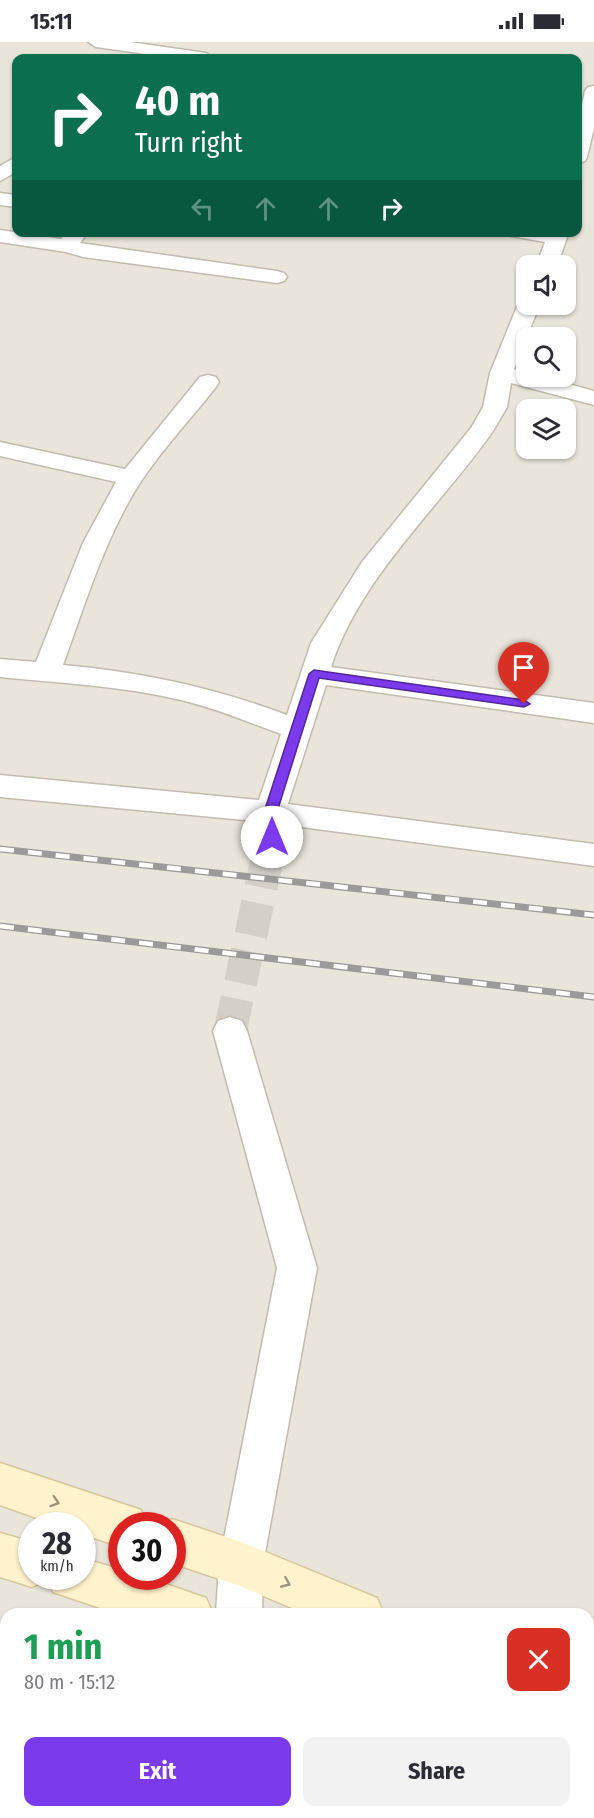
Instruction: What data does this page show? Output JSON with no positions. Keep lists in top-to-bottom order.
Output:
{
  "page": {
    "status": "15:11",
    "turn": ["40 m", "Turn right"],
    "speed": "28 km/h",
    "limit": "30",
    "heading": ["1 min", "80 m · 15:12"],
    "buttons": ["Exit", "Share"]
  }
}
